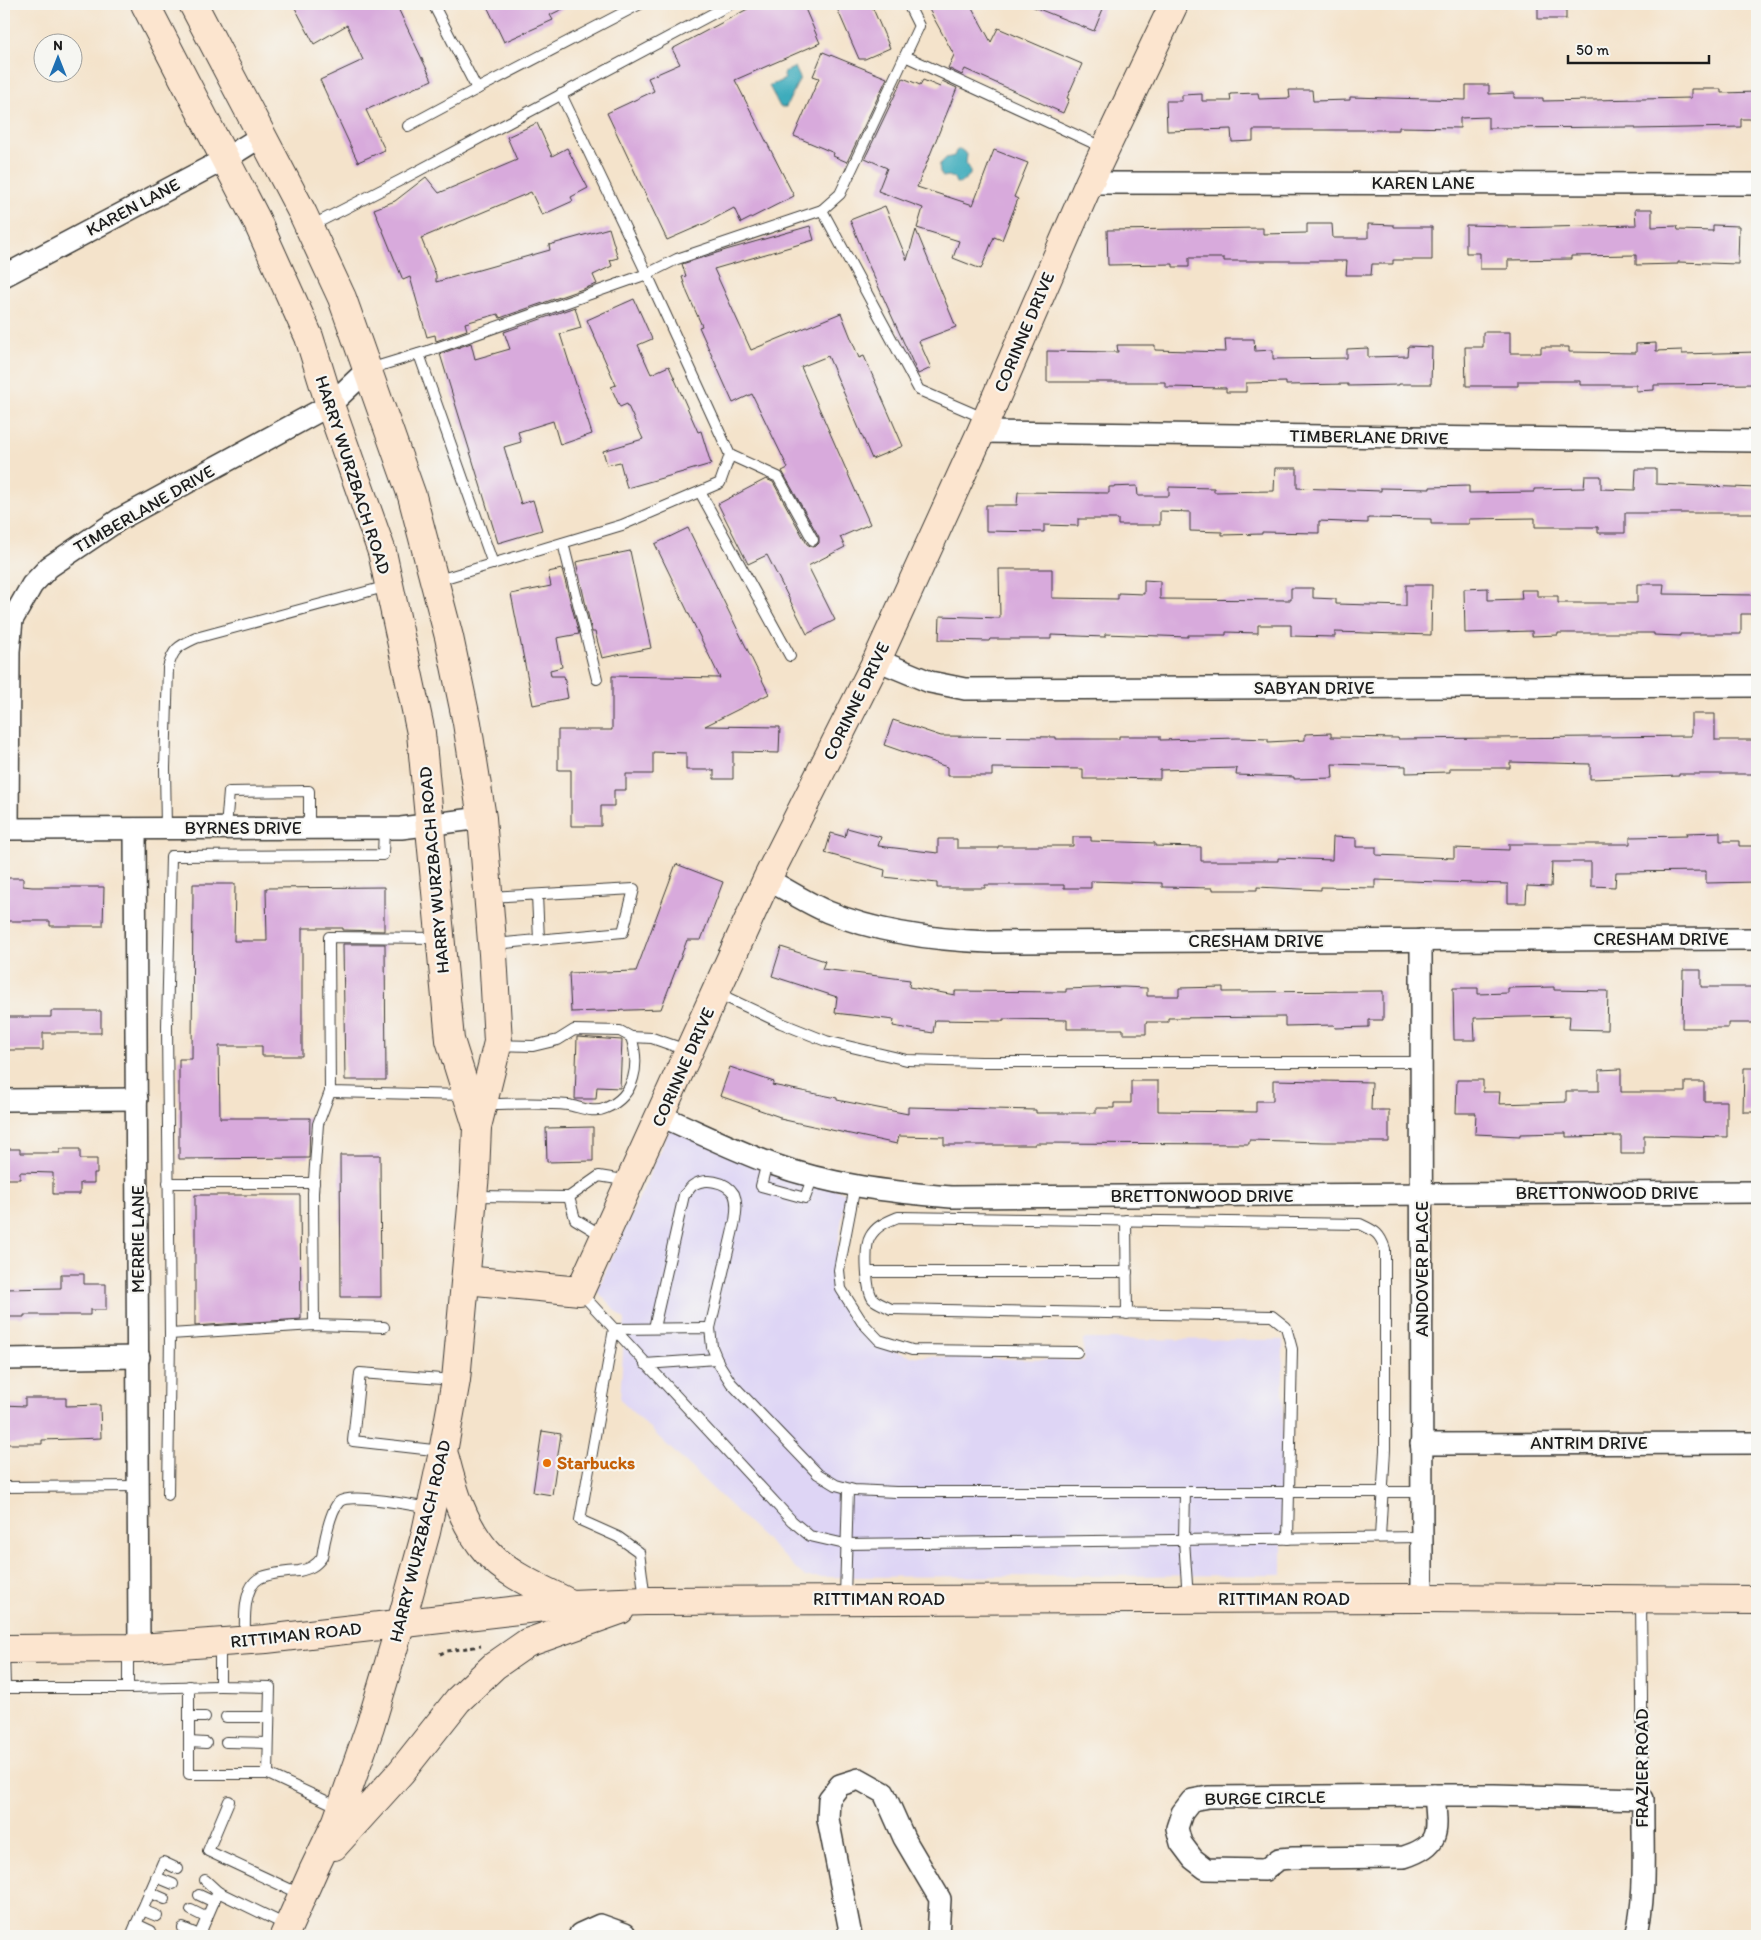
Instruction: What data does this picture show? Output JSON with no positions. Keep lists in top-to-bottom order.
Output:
{
  "streets": {
    "main road": ["CORINNE DRIVE", "HARRY WURZBACH ROAD", "RITTIMAN ROAD"],
    "street": [
      "KAREN LANE",
      "TIMBERLANE DRIVE",
      "SABYAN DRIVE",
      "BYRNES DRIVE",
      "CRESHAM DRIVE",
      "BRETTONWOOD DRIVE",
      "MERRIE LANE",
      "ANDOVER PLACE",
      "ANTRIM DRIVE",
      "FRAZIER ROAD",
      "BURGE CIRCLE"
    ]
  },
  "crossings": [
    ["KAREN LANE", "CORINNE DRIVE"],
    ["KAREN LANE", "HARRY WURZBACH ROAD"],
    ["CORINNE DRIVE", "TIMBERLANE DRIVE"],
    ["CORINNE DRIVE", "SABYAN DRIVE"],
    ["CORINNE DRIVE", "CRESHAM DRIVE"],
    ["CORINNE DRIVE", "BRETTONWOOD DRIVE"],
    ["TIMBERLANE DRIVE", "HARRY WURZBACH ROAD"],
    ["TIMBERLANE DRIVE", "BYRNES DRIVE"],
    ["HARRY WURZBACH ROAD", "BYRNES DRIVE"],
    ["HARRY WURZBACH ROAD", "RITTIMAN ROAD"],
    ["BYRNES DRIVE", "MERRIE LANE"],
    ["CRESHAM DRIVE", "ANDOVER PLACE"],
    ["BRETTONWOOD DRIVE", "ANDOVER PLACE"],
    ["MERRIE LANE", "RITTIMAN ROAD"],
    ["ANDOVER PLACE", "ANTRIM DRIVE"],
    ["ANDOVER PLACE", "RITTIMAN ROAD"],
    ["RITTIMAN ROAD", "FRAZIER ROAD"],
    ["FRAZIER ROAD", "BURGE CIRCLE"]
  ],
  "places": ["Starbucks"],
  "scale_bar": "50 m",
  "north": "top"
}
